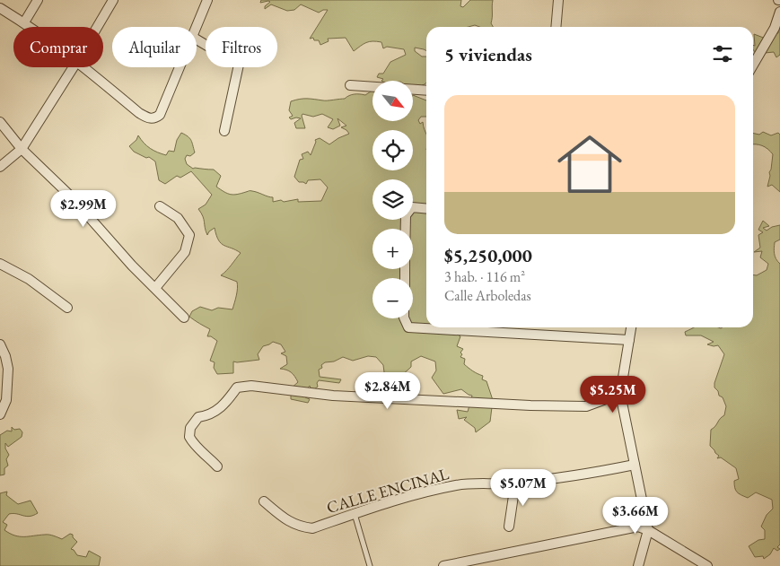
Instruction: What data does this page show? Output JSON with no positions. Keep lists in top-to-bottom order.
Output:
{
  "streets": {
    "street": ["CALLE ENCINAL"]
  },
  "north": "bottom right",
  "page": {
    "chip": ["Comprar", "Alquilar", "Filtros"],
    "heading": "5 viviendas",
    "map_buttons": ["+", "−"],
    "list": [
      {
        "name": "$5,250,000",
        "note": "3 hab. · 116 m² · Calle Arboledas"
      }
    ],
    "price": [
      "$2.99M",
      "$2.84M",
      "$5.25M",
      "$5.07M",
      "$3.66M"
    ]
  }
}
